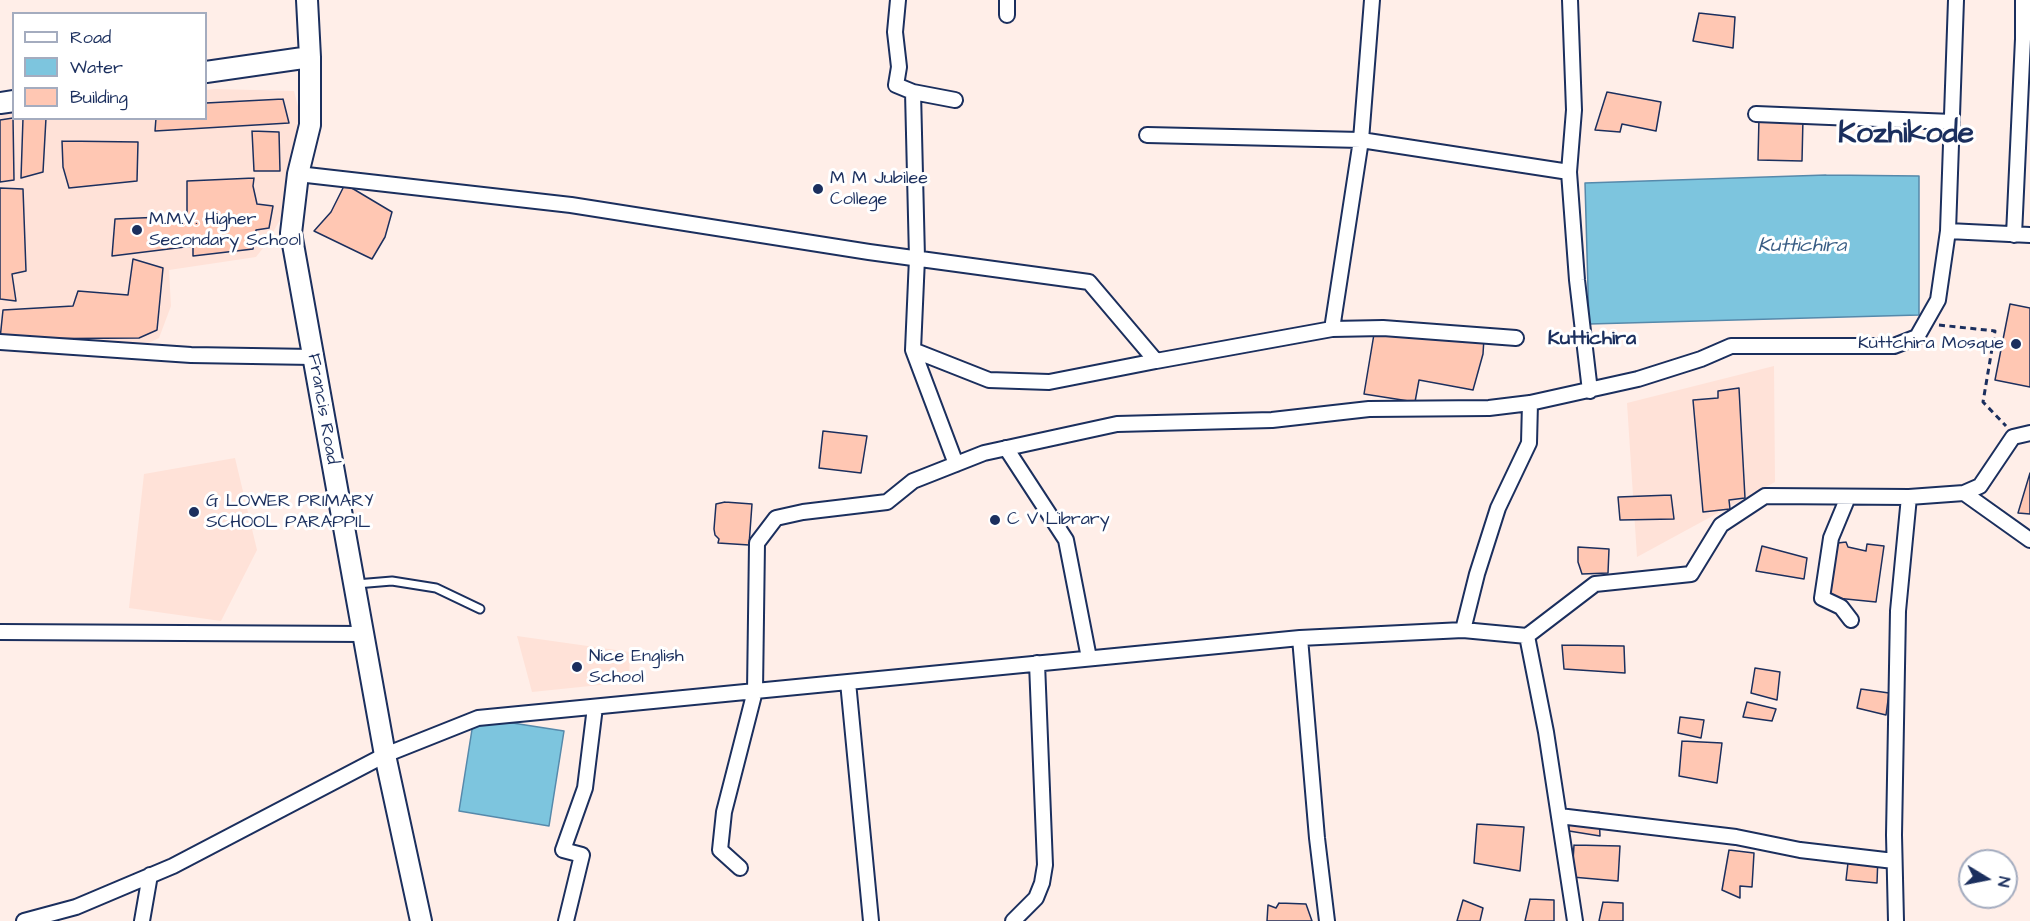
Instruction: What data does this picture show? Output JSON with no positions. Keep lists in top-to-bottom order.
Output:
{
  "streets": {
    "main road": ["Francis Road"]
  },
  "districts": ["Kozhikode", "Kuttichira"],
  "water": ["Kuttichira"],
  "places": [
    "M M Jubilee College",
    "M.M.V. Higher Secondary School",
    "Kuttchira Mosque",
    "G LOWER PRIMARY SCHOOL PARAPPIL",
    "C V Library",
    "Nice English School"
  ],
  "legend": ["Road", "Water", "Building"],
  "north": "right"
}
